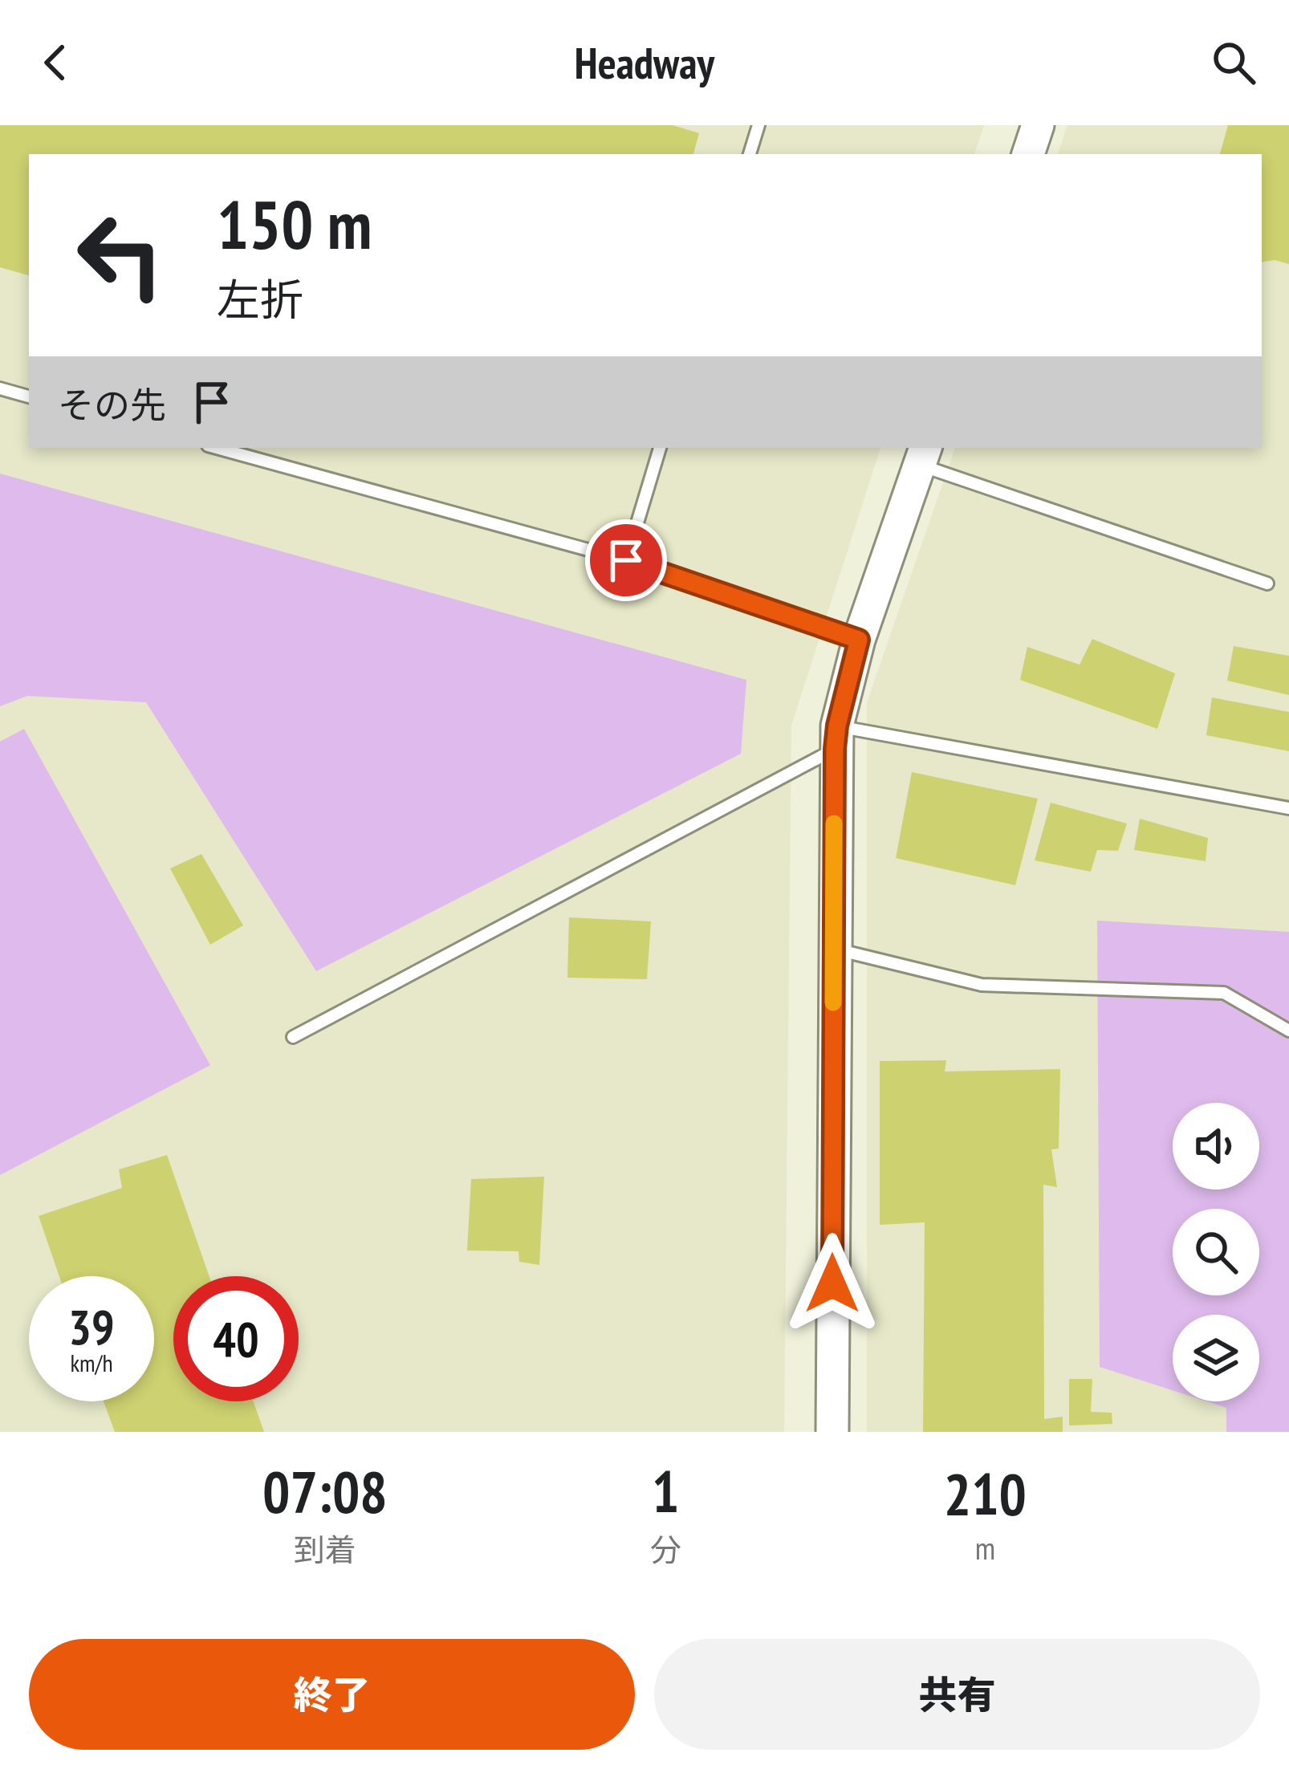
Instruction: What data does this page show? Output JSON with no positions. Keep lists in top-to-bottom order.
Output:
{
  "page": {
    "header": "Headway",
    "turn": ["150 m", "左折"],
    "then": "その先",
    "speed": "39 km/h",
    "limit": "40",
    "eta": [
      "07:08",
      "到着",
      "1",
      "分",
      "210",
      "m"
    ],
    "buttons": ["終了", "共有"]
  }
}
